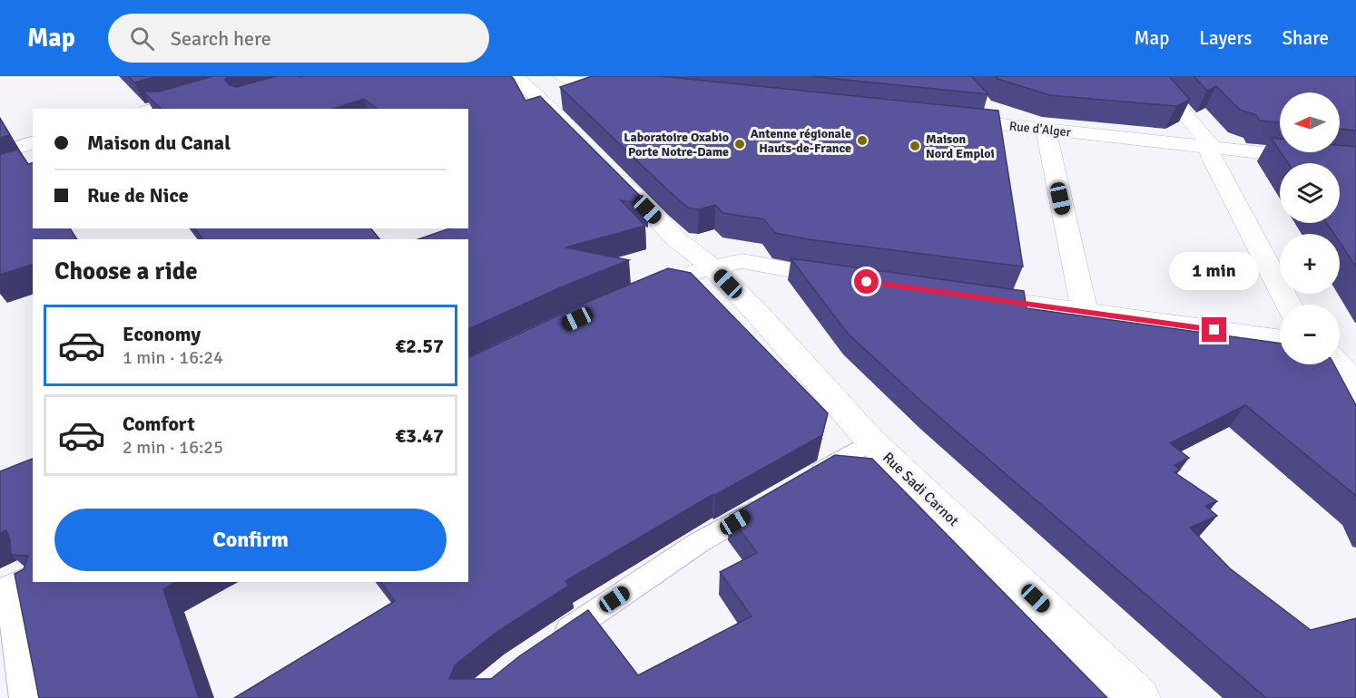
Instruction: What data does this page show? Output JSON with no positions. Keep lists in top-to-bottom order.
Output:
{
  "streets": {
    "street": ["Rue d'Alger", "Rue Sadi Carnot"]
  },
  "places": ["Antenne régionale Hauts-de-France", "Laboratoire Oxabio Porte Notre-Dame", "Maison Nord Emploi"],
  "north": "left",
  "page": {
    "header": "Map",
    "search": "Search here",
    "nav": ["Map", "Layers", "Share"],
    "map_buttons": ["+", "−"],
    "banner": ["Maison du Canal", "Rue de Nice"],
    "heading": "Choose a ride",
    "bubble": "1 min",
    "list": [
      {
        "name": "Economy",
        "note": "1 min · 16:24",
        "value": "€2.57"
      },
      {
        "name": "Comfort",
        "note": "2 min · 16:25",
        "value": "€3.47"
      }
    ],
    "buttons": "Confirm"
  }
}
